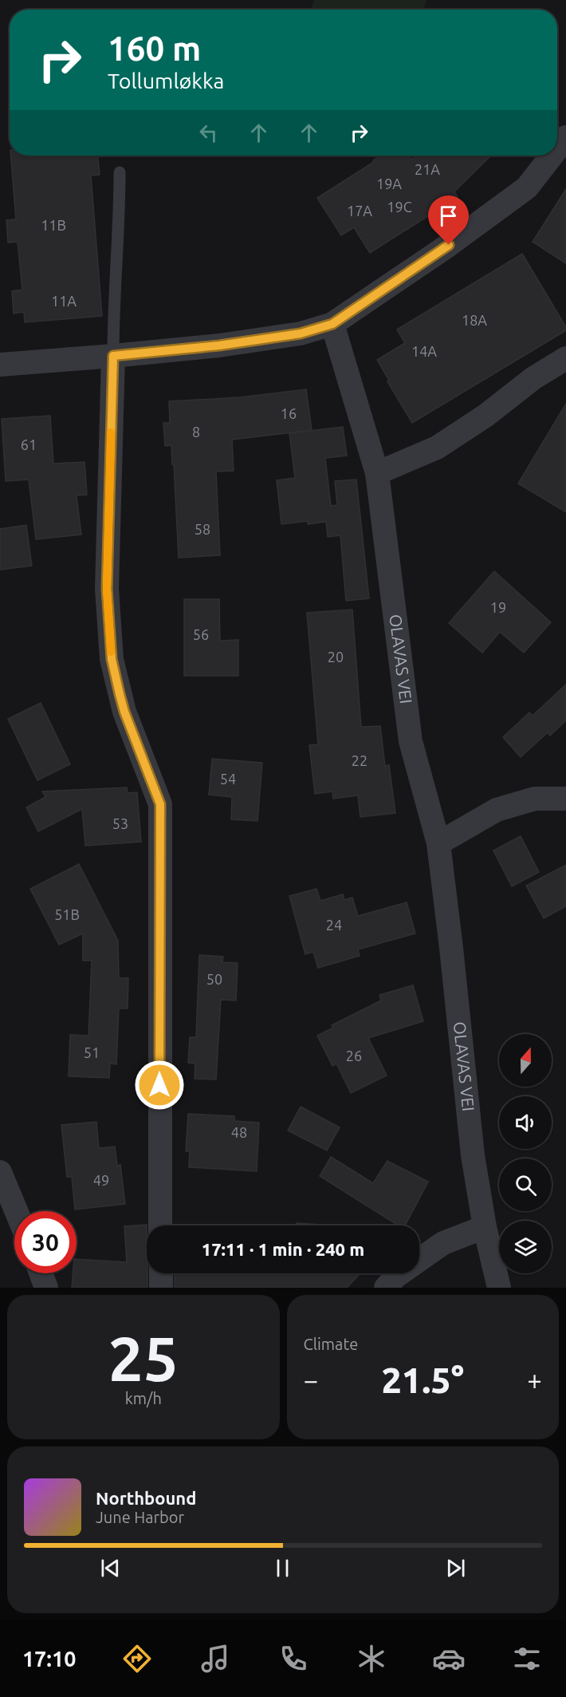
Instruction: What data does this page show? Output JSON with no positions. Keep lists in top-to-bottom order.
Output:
{
  "streets": {
    "street": ["OLAVAS VEI"]
  },
  "house_numbers": [
    "21A",
    "19A",
    "19C",
    "17A",
    "11B",
    "11A",
    "18A",
    "14A",
    "16",
    "8",
    "61",
    "58",
    "19",
    "56",
    "20",
    "22",
    "54",
    "53",
    "51B",
    "24",
    "50",
    "51",
    "26",
    "48",
    "49"
  ],
  "north": "top",
  "page": {
    "turn": ["160 m", "Tollumløkka"],
    "limit": "30",
    "trip": "17:11 · 1 min · 240 m",
    "tile": [
      ["25", "km/h"],
      "Climate"
    ],
    "heat": ["−", "21.5°", "+"],
    "song": ["Northbound", "June Harbor"],
    "tabs": "17:10"
  }
}
